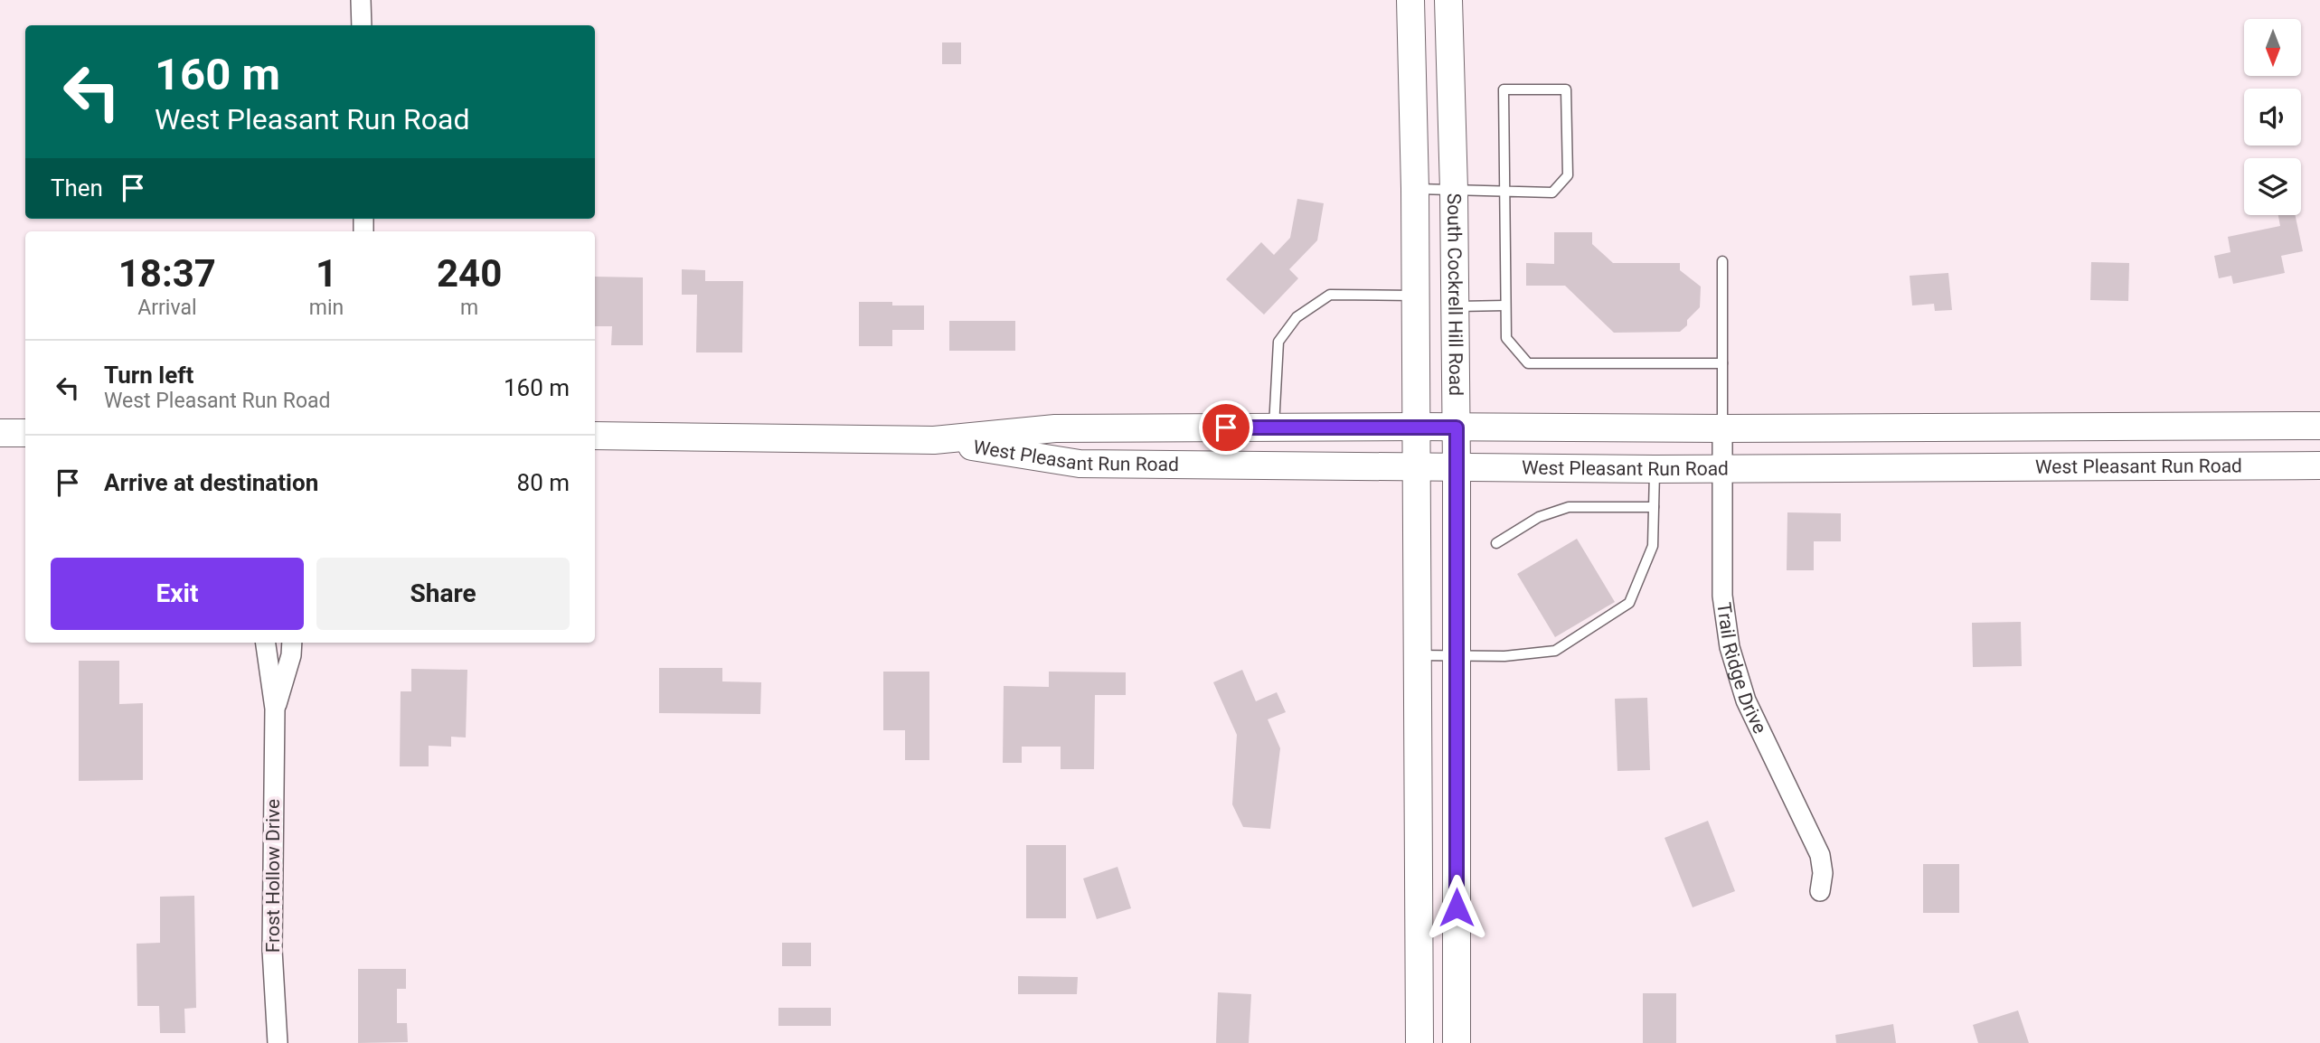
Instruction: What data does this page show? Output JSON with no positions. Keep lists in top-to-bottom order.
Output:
{
  "streets": {
    "main road": ["South Cockrell Hill Road", "West Pleasant Run Road"],
    "street": ["Trail Ridge Drive", "Frost Hollow Drive"]
  },
  "crossings": [
    ["South Cockrell Hill Road", "West Pleasant Run Road"],
    ["West Pleasant Run Road", "Trail Ridge Drive"]
  ],
  "north": "bottom",
  "page": {
    "turn": ["160 m", "West Pleasant Run Road"],
    "then": "Then",
    "eta": [
      "18:37",
      "Arrival",
      "1",
      "min",
      "240",
      "m"
    ],
    "list": [
      {
        "name": "Turn left",
        "note": "West Pleasant Run Road",
        "value": "160 m"
      },
      {
        "name": "Arrive at destination",
        "value": "80 m"
      }
    ],
    "buttons": ["Exit", "Share"]
  }
}
